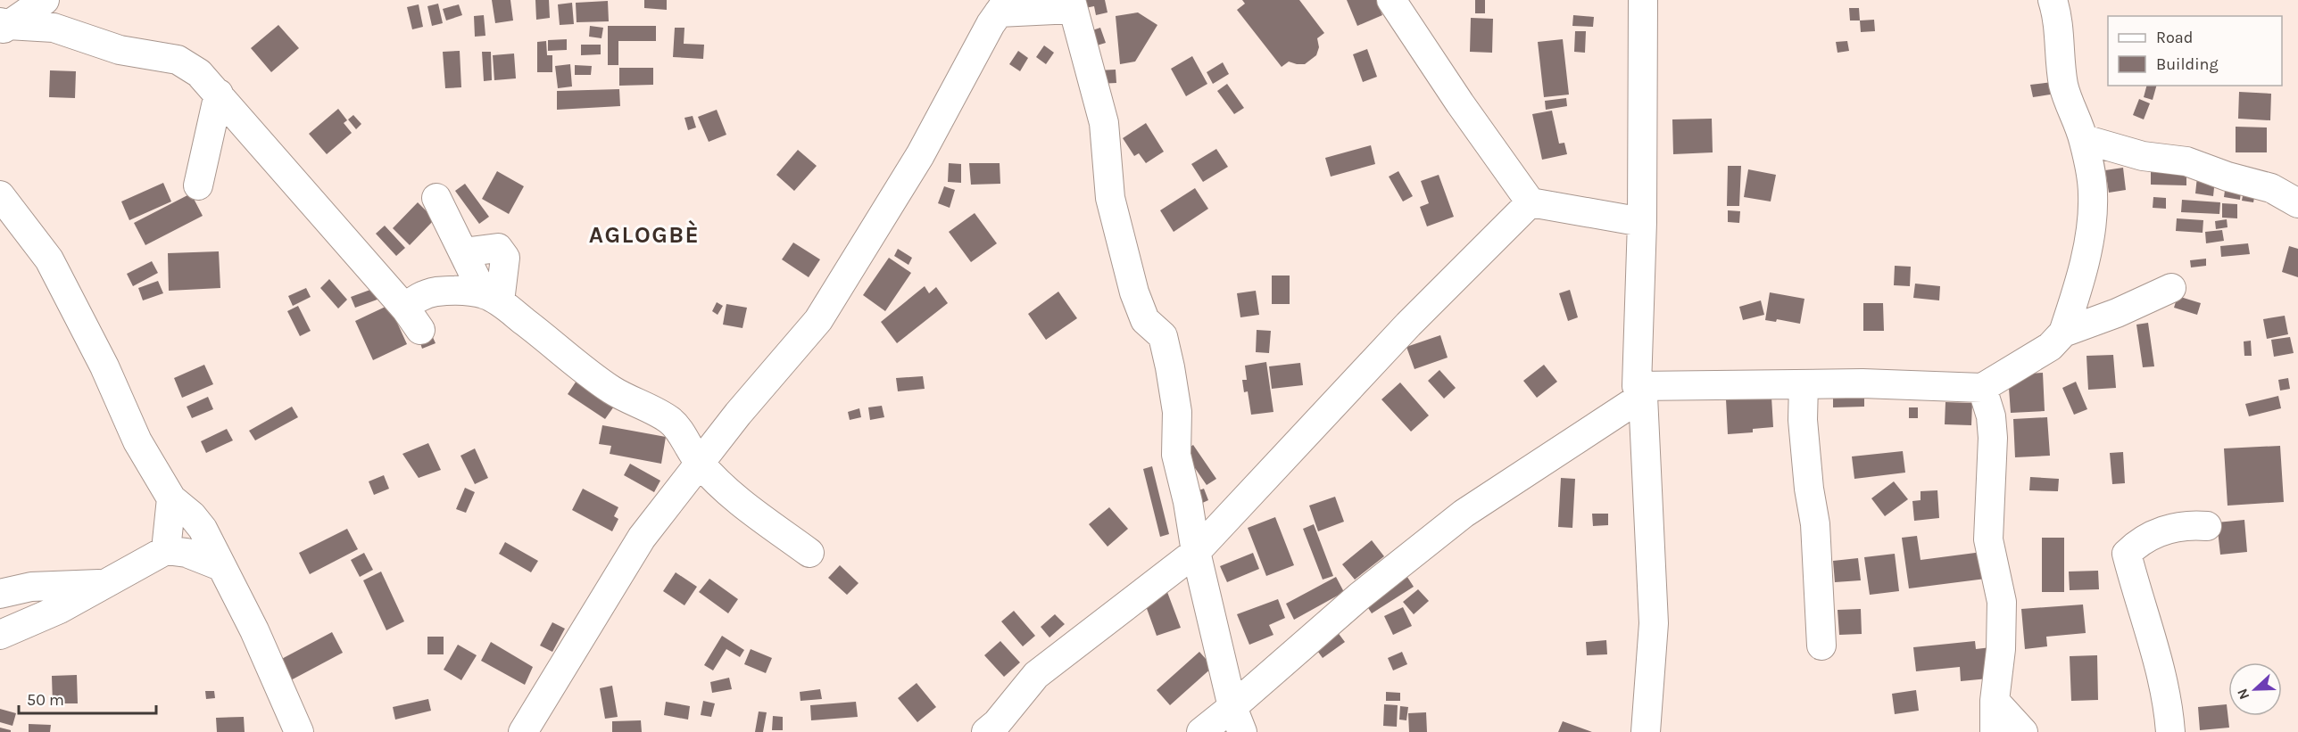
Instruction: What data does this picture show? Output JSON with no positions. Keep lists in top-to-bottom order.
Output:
{
  "districts": ["AGLOGBÈ"],
  "legend": ["Road", "Building"],
  "scale_bar": "50 m",
  "north": "left"
}
